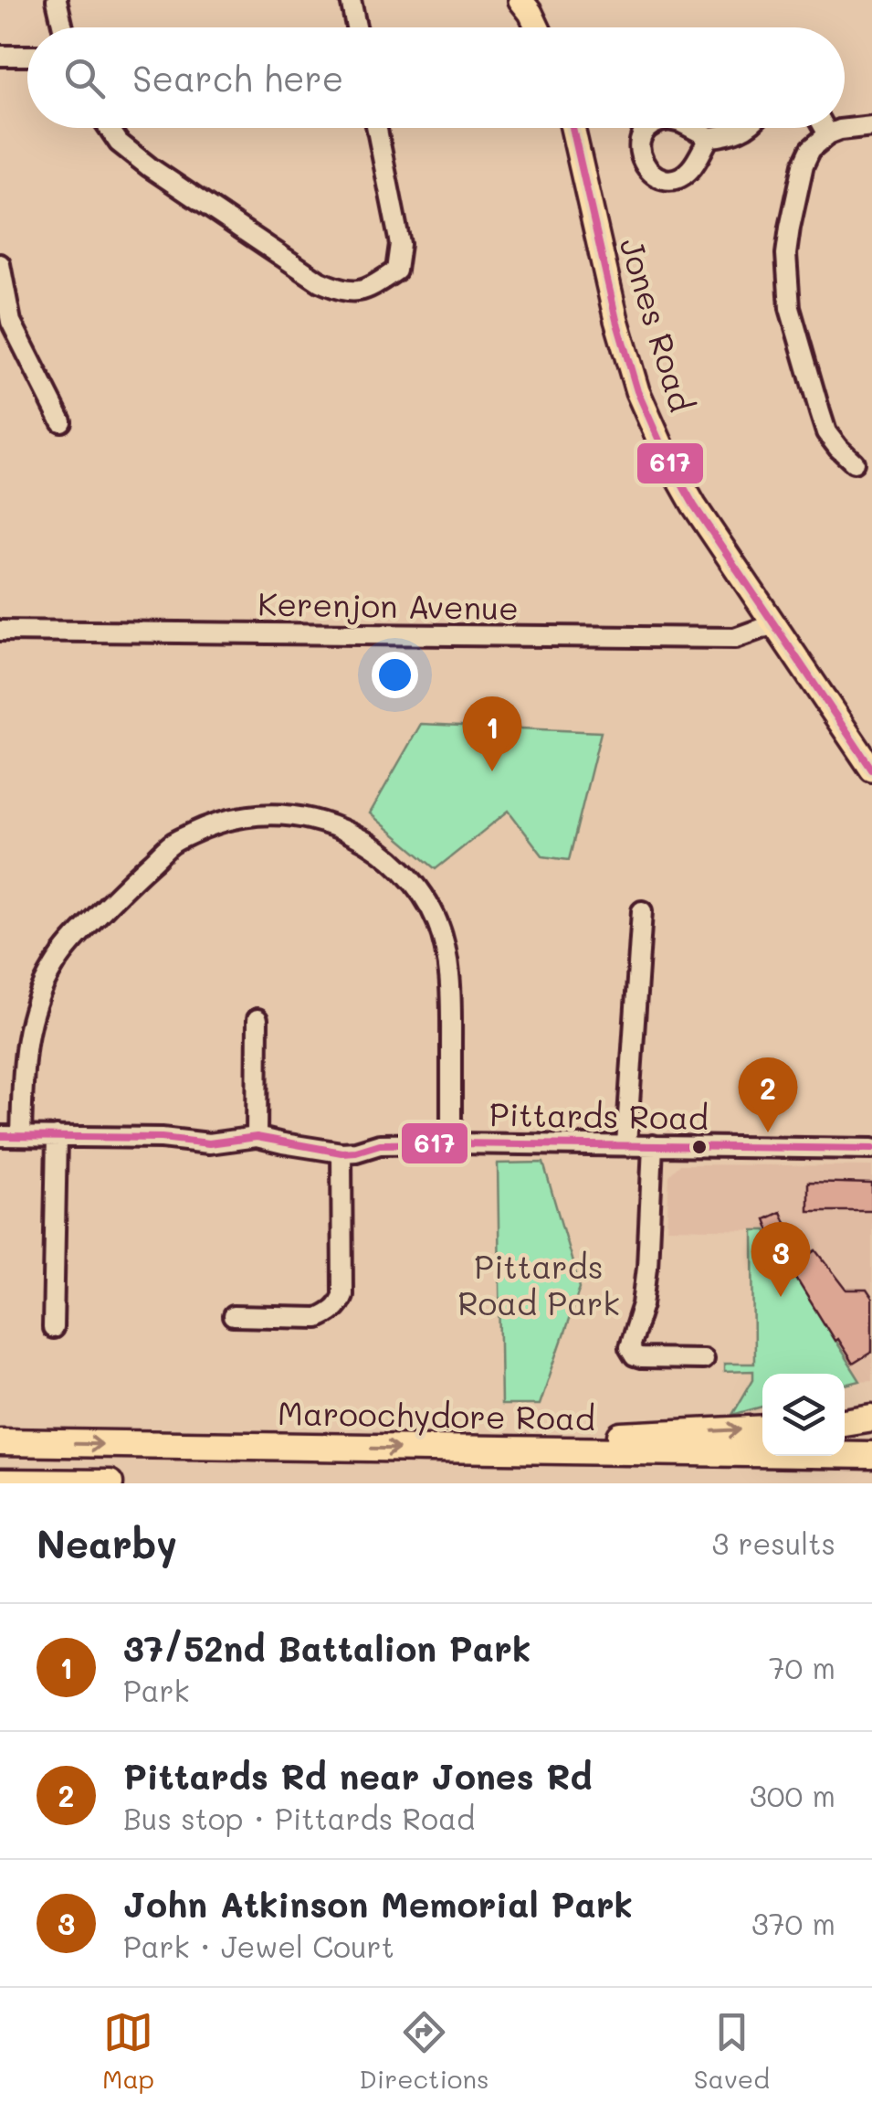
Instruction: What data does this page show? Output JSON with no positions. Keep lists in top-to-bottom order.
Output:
{
  "streets": {
    "highway": ["Maroochydore Road"],
    "main road": ["Jones Road"],
    "street": ["Kerenjon Avenue", "Pittards Road"]
  },
  "crossings": [
    ["Jones Road", "Kerenjon Avenue"]
  ],
  "one_way": ["Maroochydore Road"],
  "parks": ["Pittards Road Park"],
  "lines": ["transit line 617"],
  "page": {
    "search": "Search here",
    "pins": ["1", "2", "3"],
    "heading": ["Nearby", "3 results"],
    "list": [
      {
        "mark": "1",
        "name": "37/52nd Battalion Park",
        "note": "Park",
        "value": "70 m"
      },
      {
        "mark": "2",
        "name": "Pittards Rd near Jones Rd",
        "note": "Bus stop · Pittards Road",
        "value": "300 m"
      },
      {
        "mark": "3",
        "name": "John Atkinson Memorial Park",
        "note": "Park · Jewel Court",
        "value": "370 m"
      }
    ],
    "nav": ["Map", "Directions", "Saved"]
  }
}
